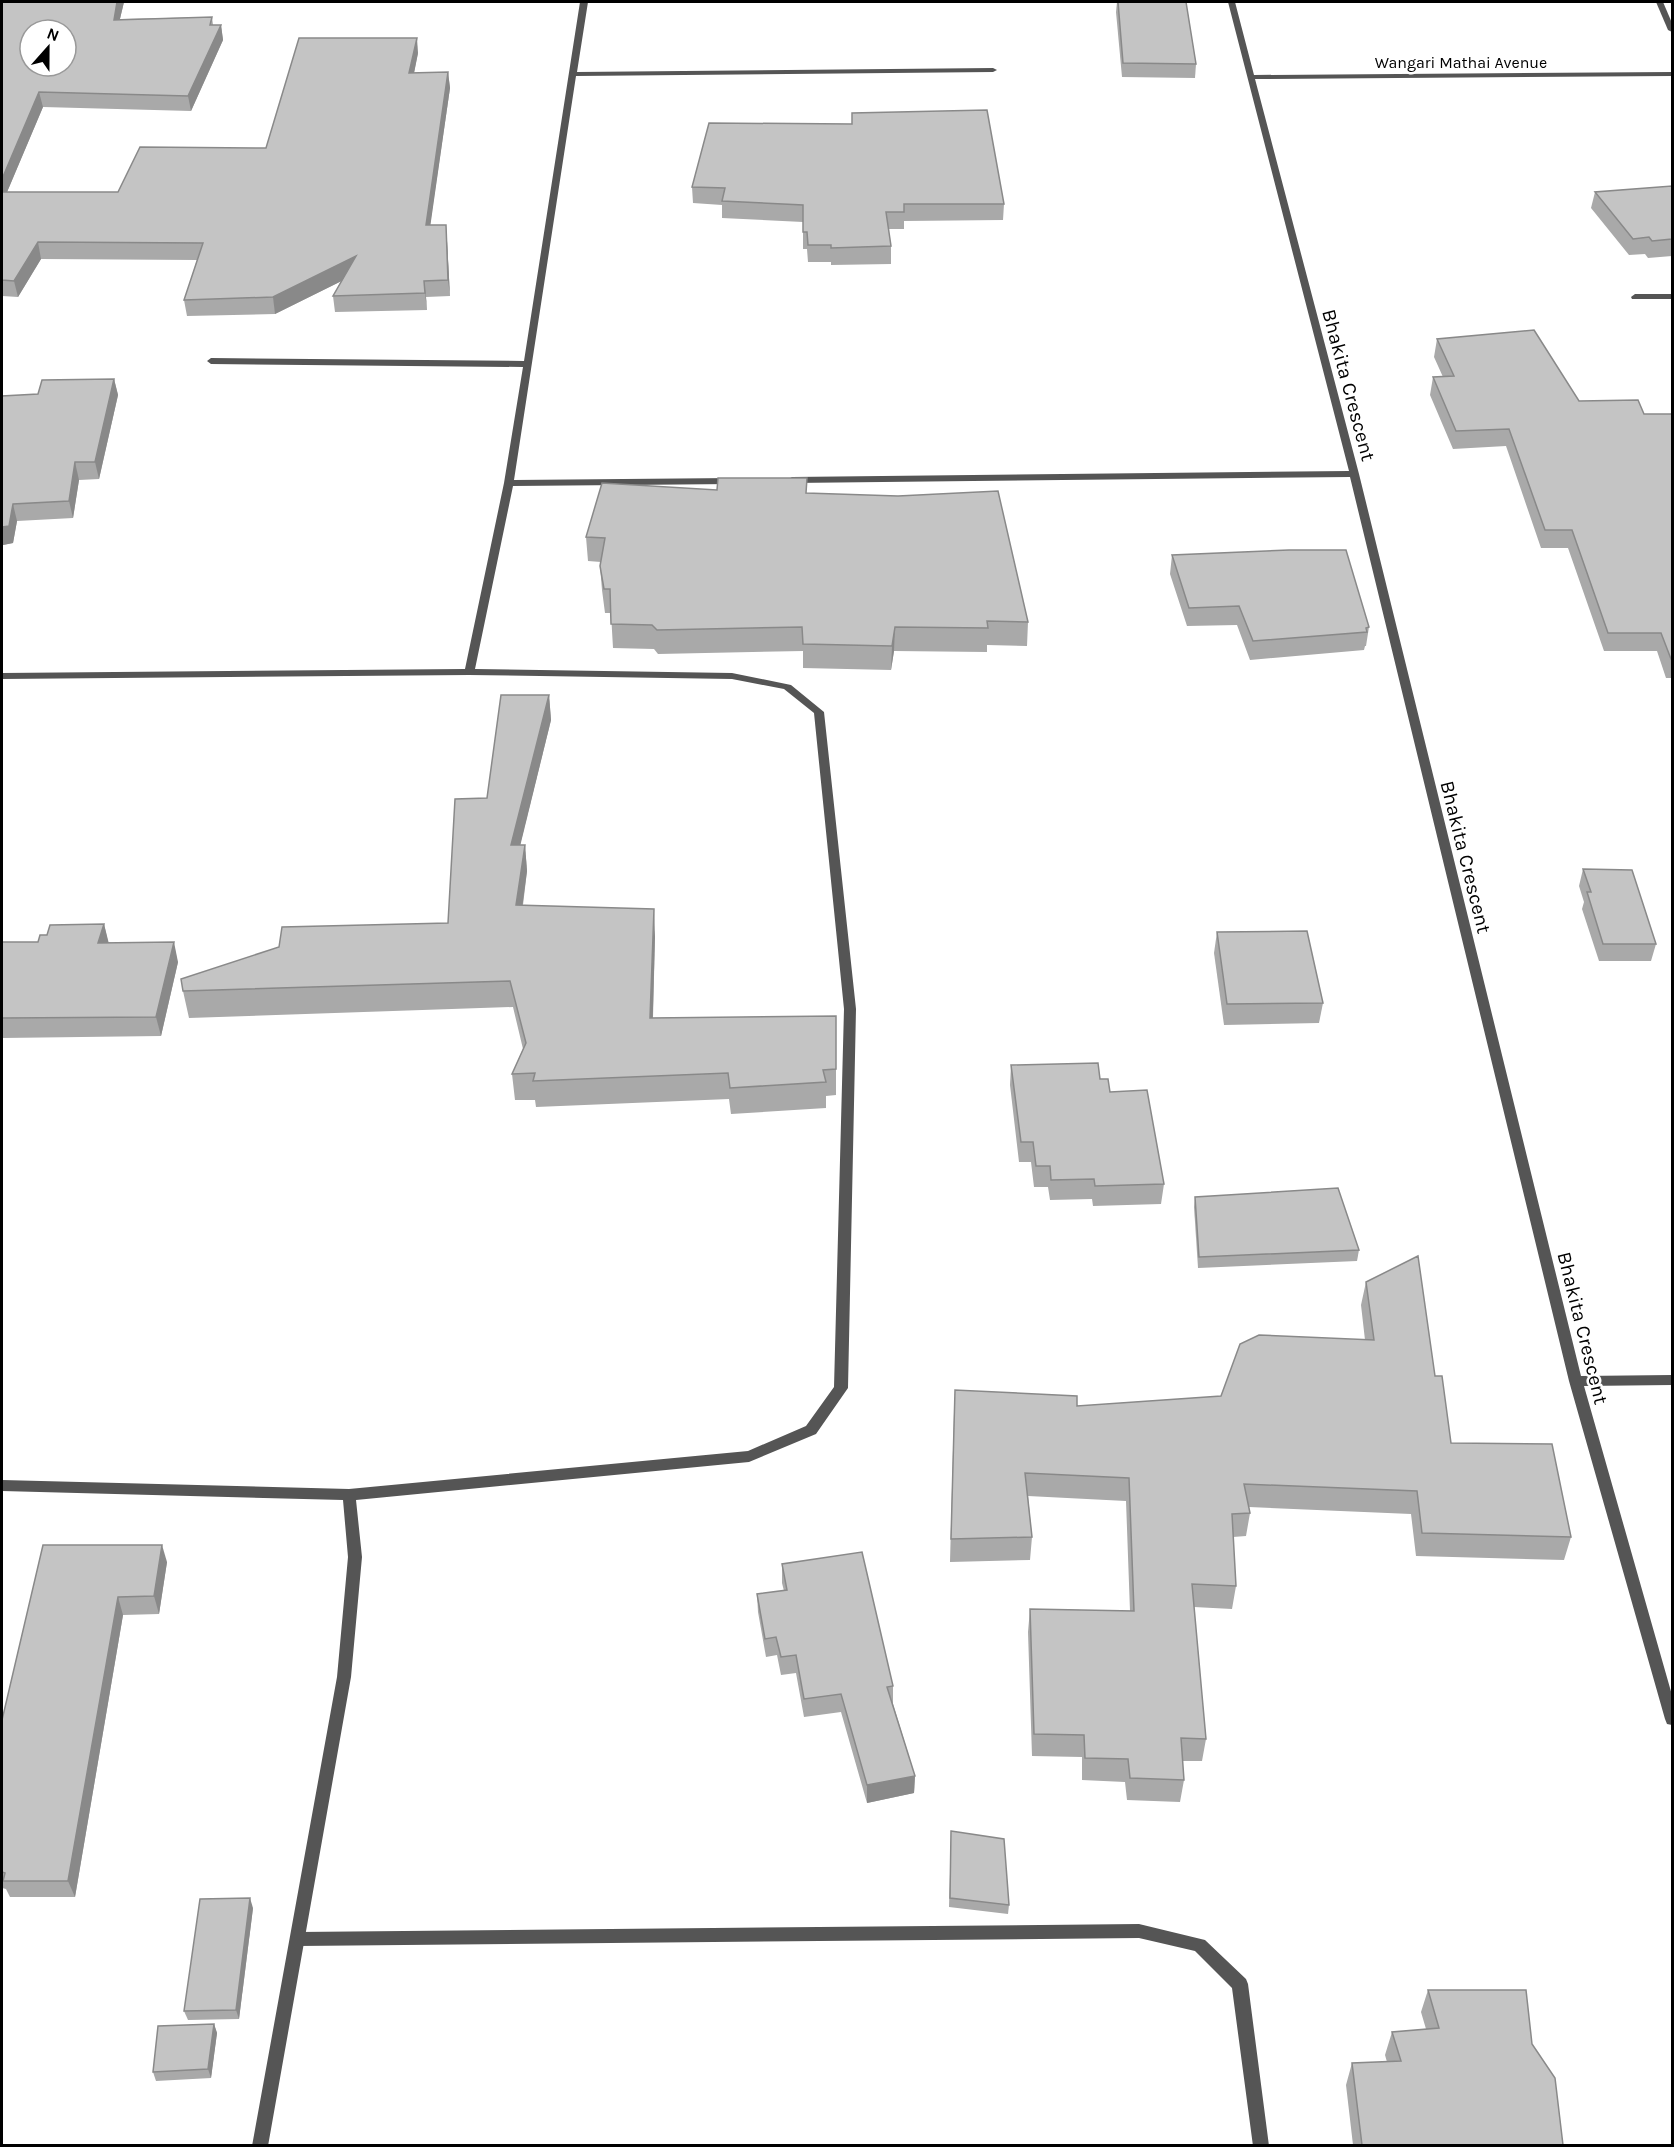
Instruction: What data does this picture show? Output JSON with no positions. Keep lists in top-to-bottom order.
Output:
{
  "streets": {
    "street": ["Wangari Mathai Avenue", "Bhakita Crescent"]
  },
  "crossings": [
    ["Wangari Mathai Avenue", "Bhakita Crescent"]
  ],
  "north": "top"
}
